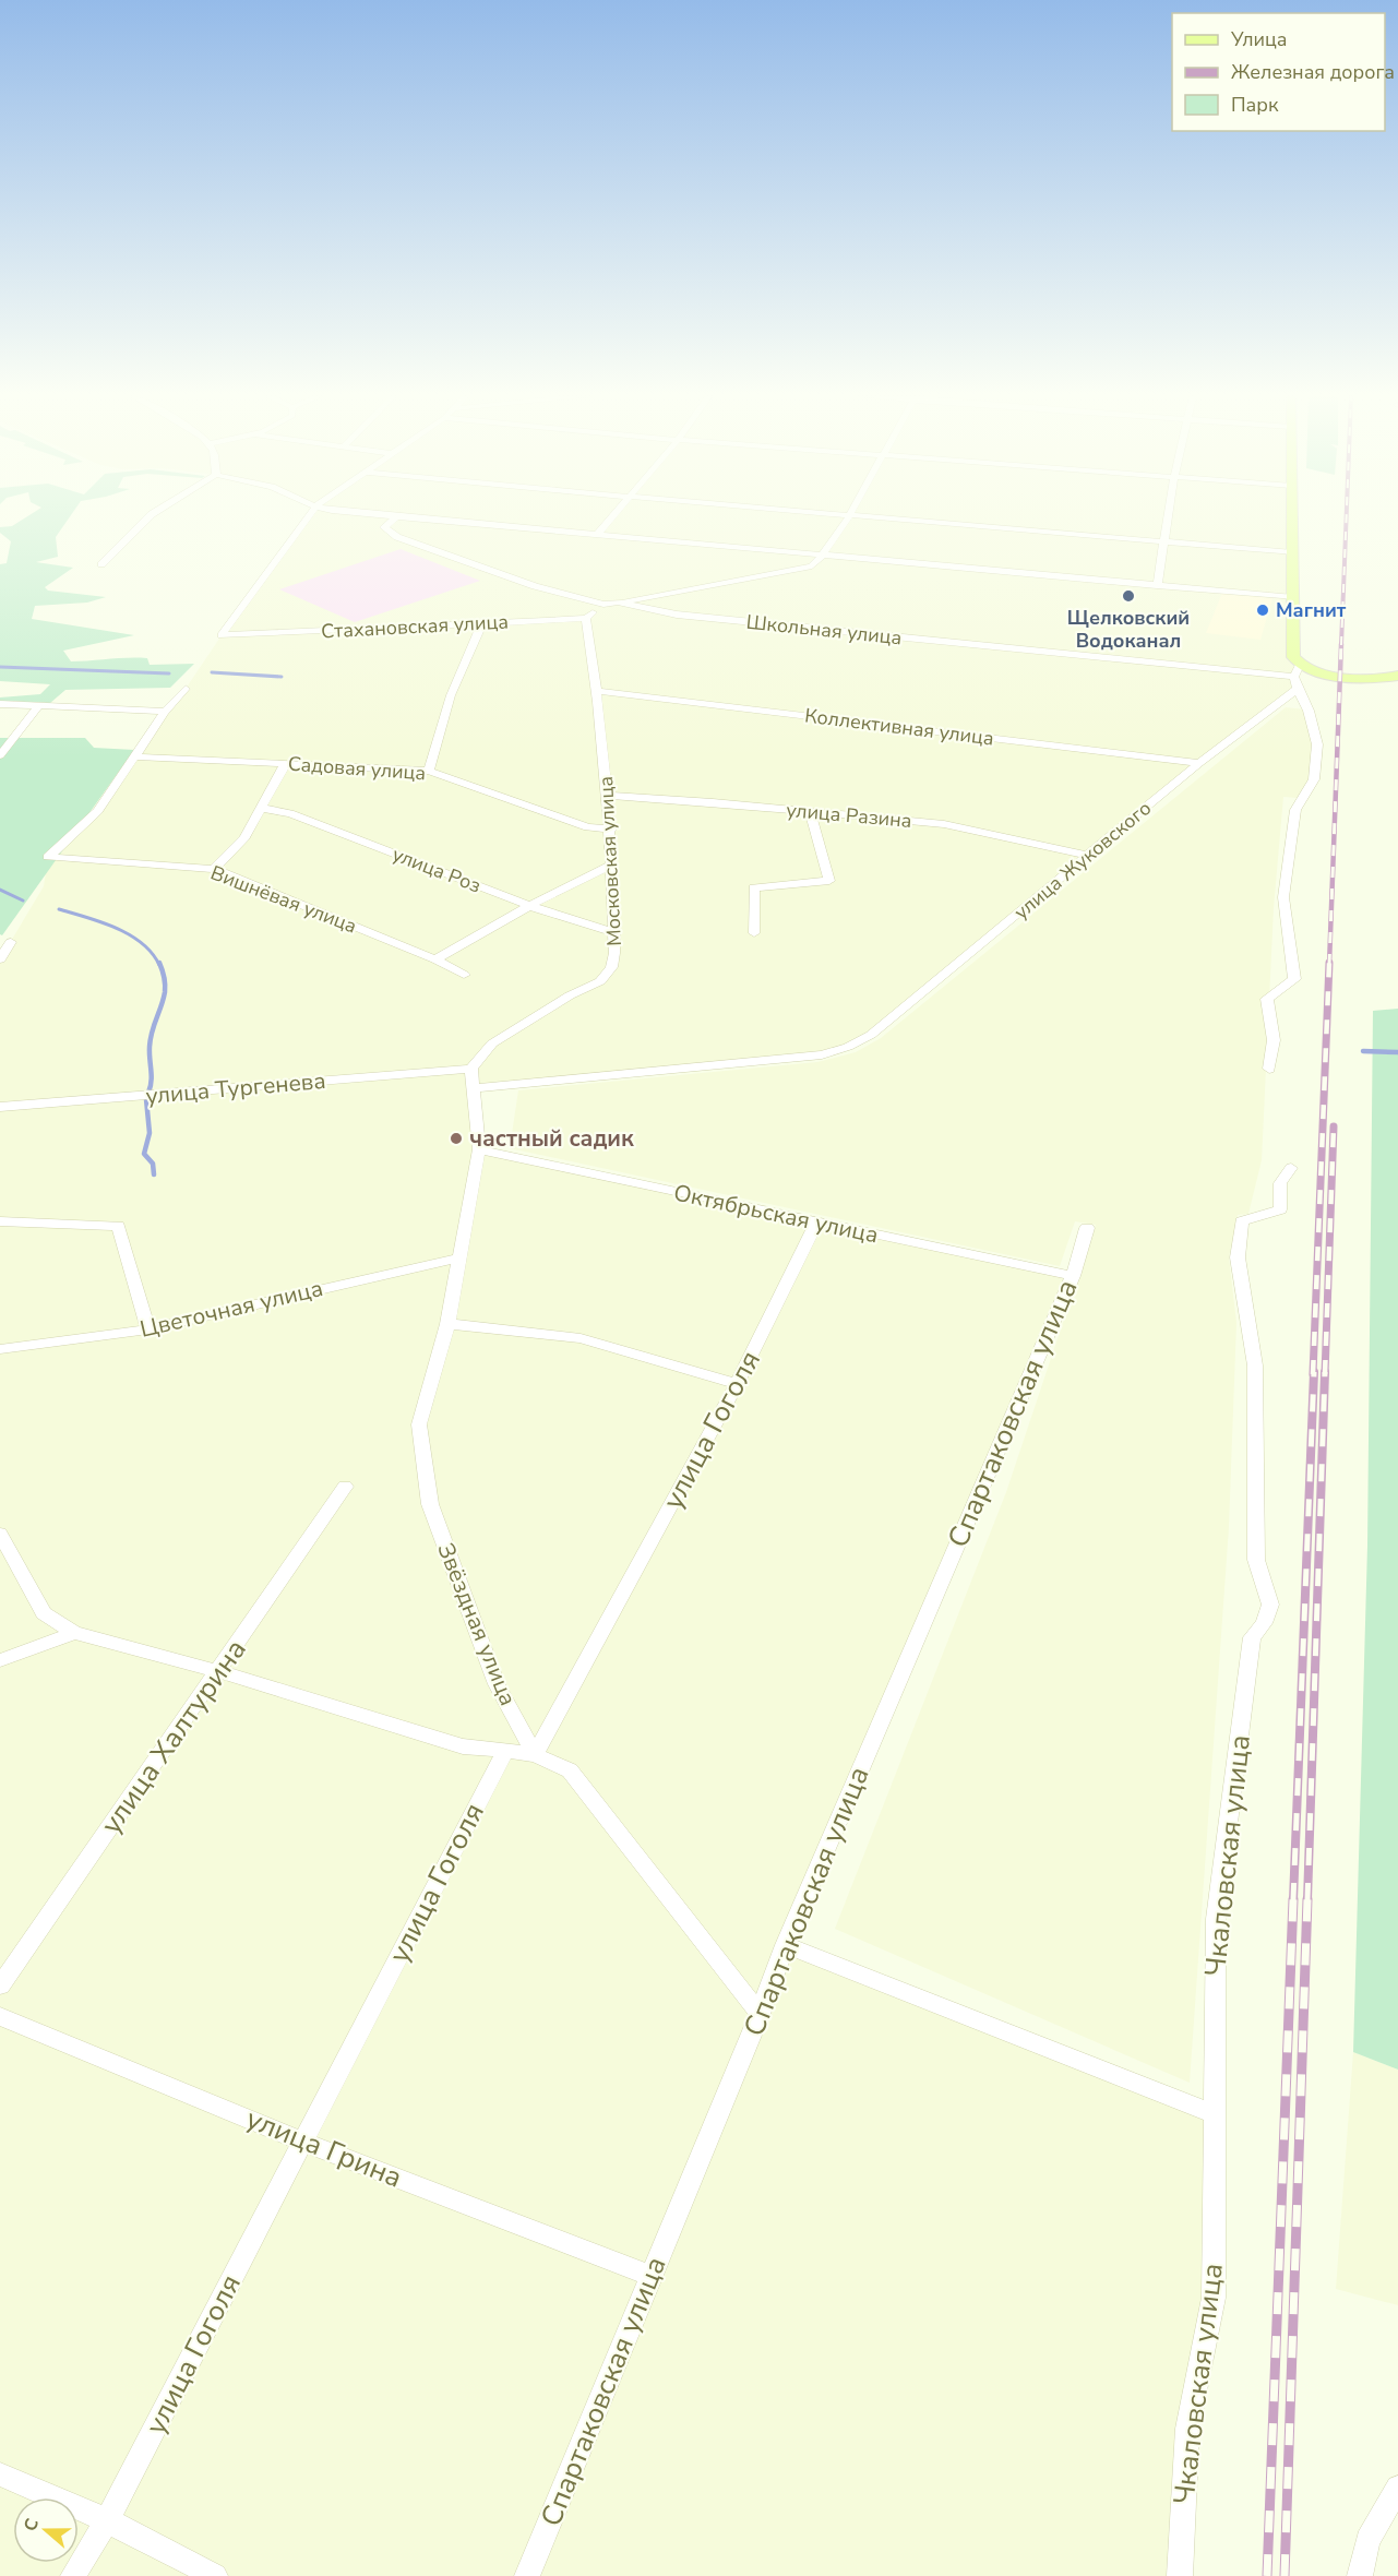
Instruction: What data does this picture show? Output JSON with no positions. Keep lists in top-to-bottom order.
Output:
{
  "streets": {
    "street": [
      "Стахановская улица",
      "Школьная улица",
      "Коллективная улица",
      "Садовая улица",
      "улица Разина",
      "улица Жуковского",
      "Московская улица",
      "улица Роз",
      "Вишнёвая улица",
      "улица Тургенева",
      "Октябрьская улица",
      "Цветочная улица",
      "Спартаковская улица",
      "улица Гоголя",
      "Звёздная улица",
      "улица Халтурина",
      "Чкаловская улица",
      "улица Грина"
    ]
  },
  "crossings": [
    ["Стахановская улица", "Московская улица"],
    ["Школьная улица", "улица Жуковского"],
    ["Коллективная улица", "улица Жуковского"],
    ["Коллективная улица", "Московская улица"],
    ["Садовая улица", "Московская улица"],
    ["Садовая улица", "Вишнёвая улица"],
    ["улица Разина", "улица Жуковского"],
    ["улица Разина", "Московская улица"],
    ["Московская улица", "улица Роз"],
    ["Московская улица", "улица Тургенева"],
    ["Октябрьская улица", "Спартаковская улица"],
    ["Октябрьская улица", "улица Гоголя"],
    ["Октябрьская улица", "Звёздная улица"],
    ["Цветочная улица", "Звёздная улица"],
    ["Спартаковская улица", "улица Грина"],
    ["улица Гоголя", "Звёздная улица"],
    ["улица Гоголя", "улица Грина"]
  ],
  "places": ["Щелковский Водоканал", "Магнит", "частный садик"],
  "legend": ["Улица", "Железная дорога", "Парк"],
  "north": "left"
}
